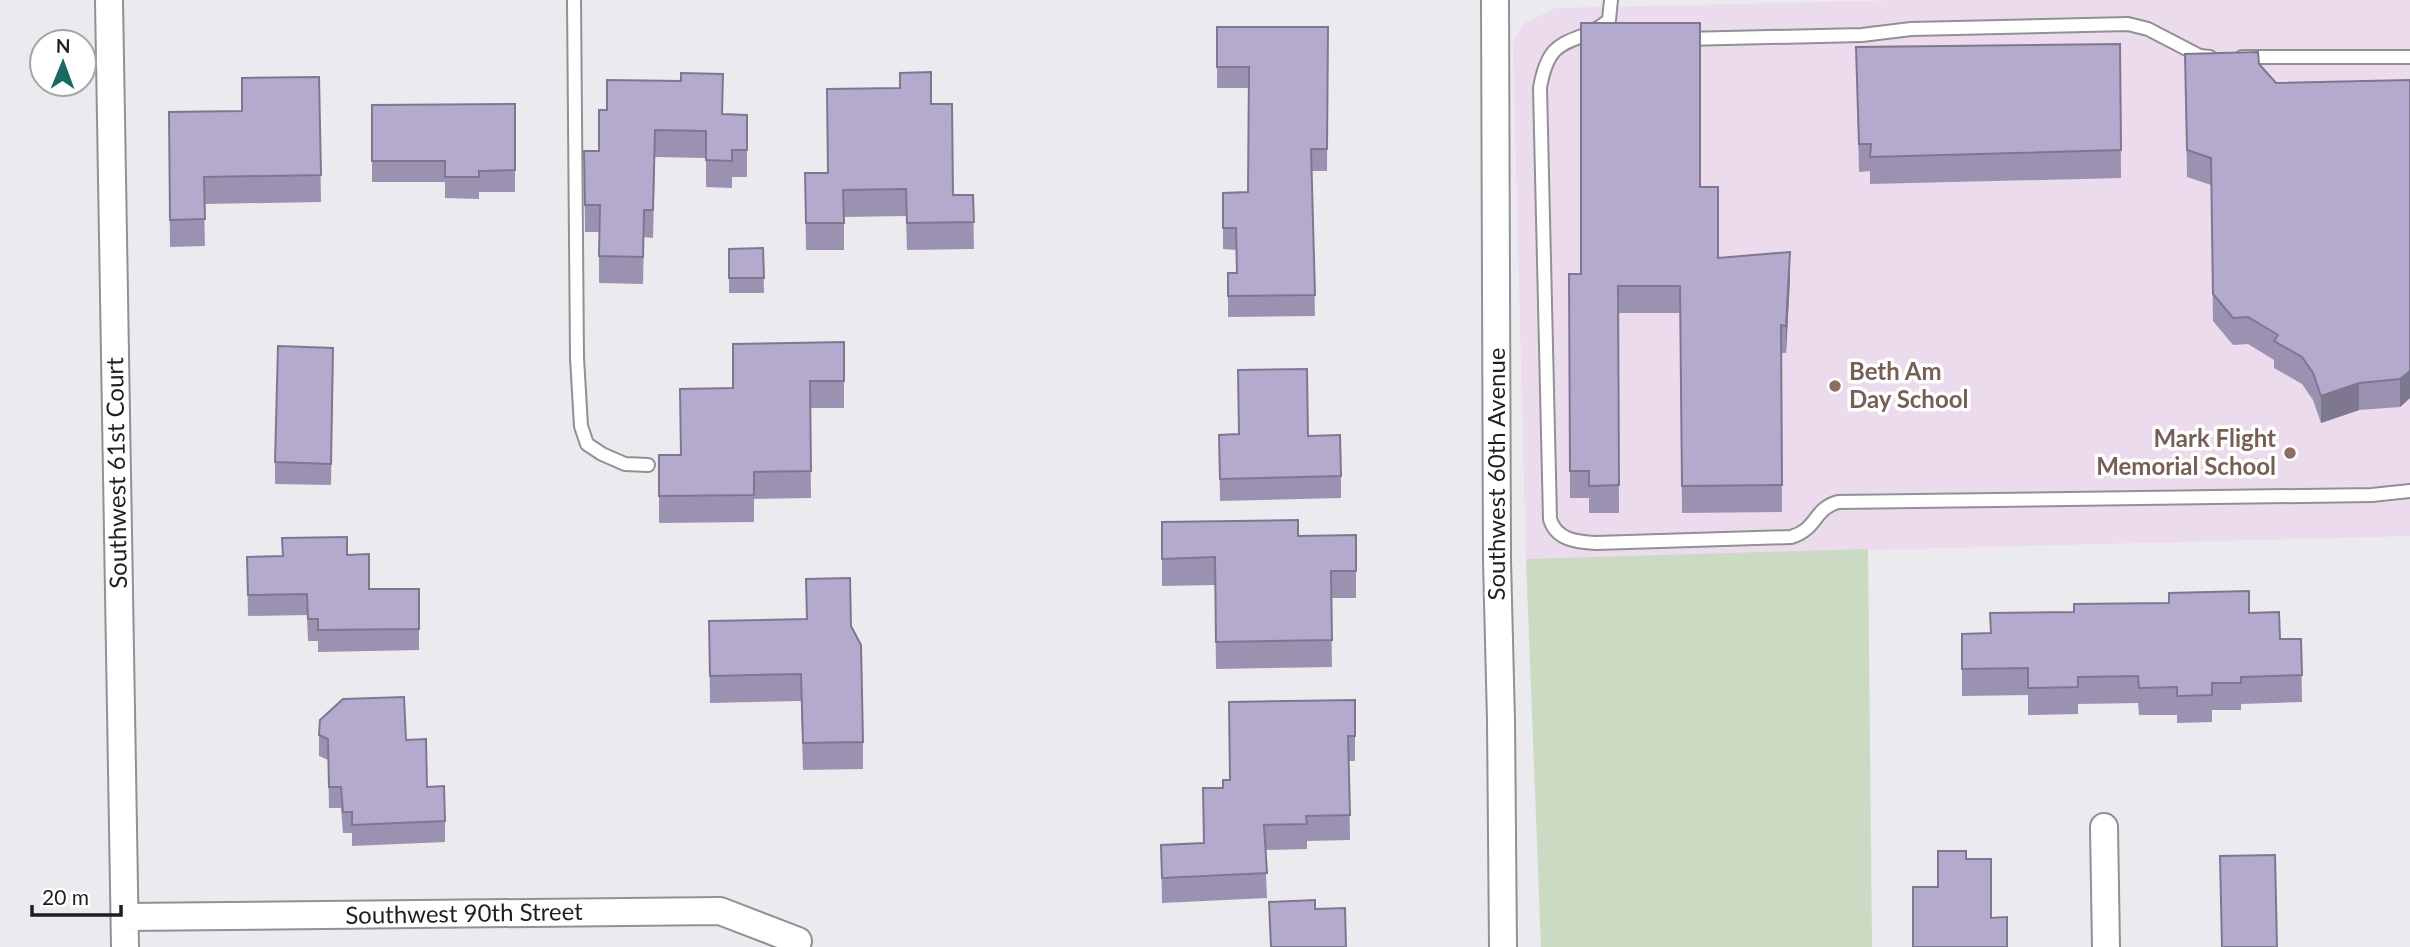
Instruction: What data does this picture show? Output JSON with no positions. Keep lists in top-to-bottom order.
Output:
{
  "streets": {
    "street": ["Southwest 61st Court", "Southwest 60th Avenue", "Southwest 90th Street"]
  },
  "crossings": [
    ["Southwest 61st Court", "Southwest 90th Street"]
  ],
  "places": ["Beth Am Day School", "Mark Flight Memorial School"],
  "scale_bar": "20 m",
  "north": "top"
}
